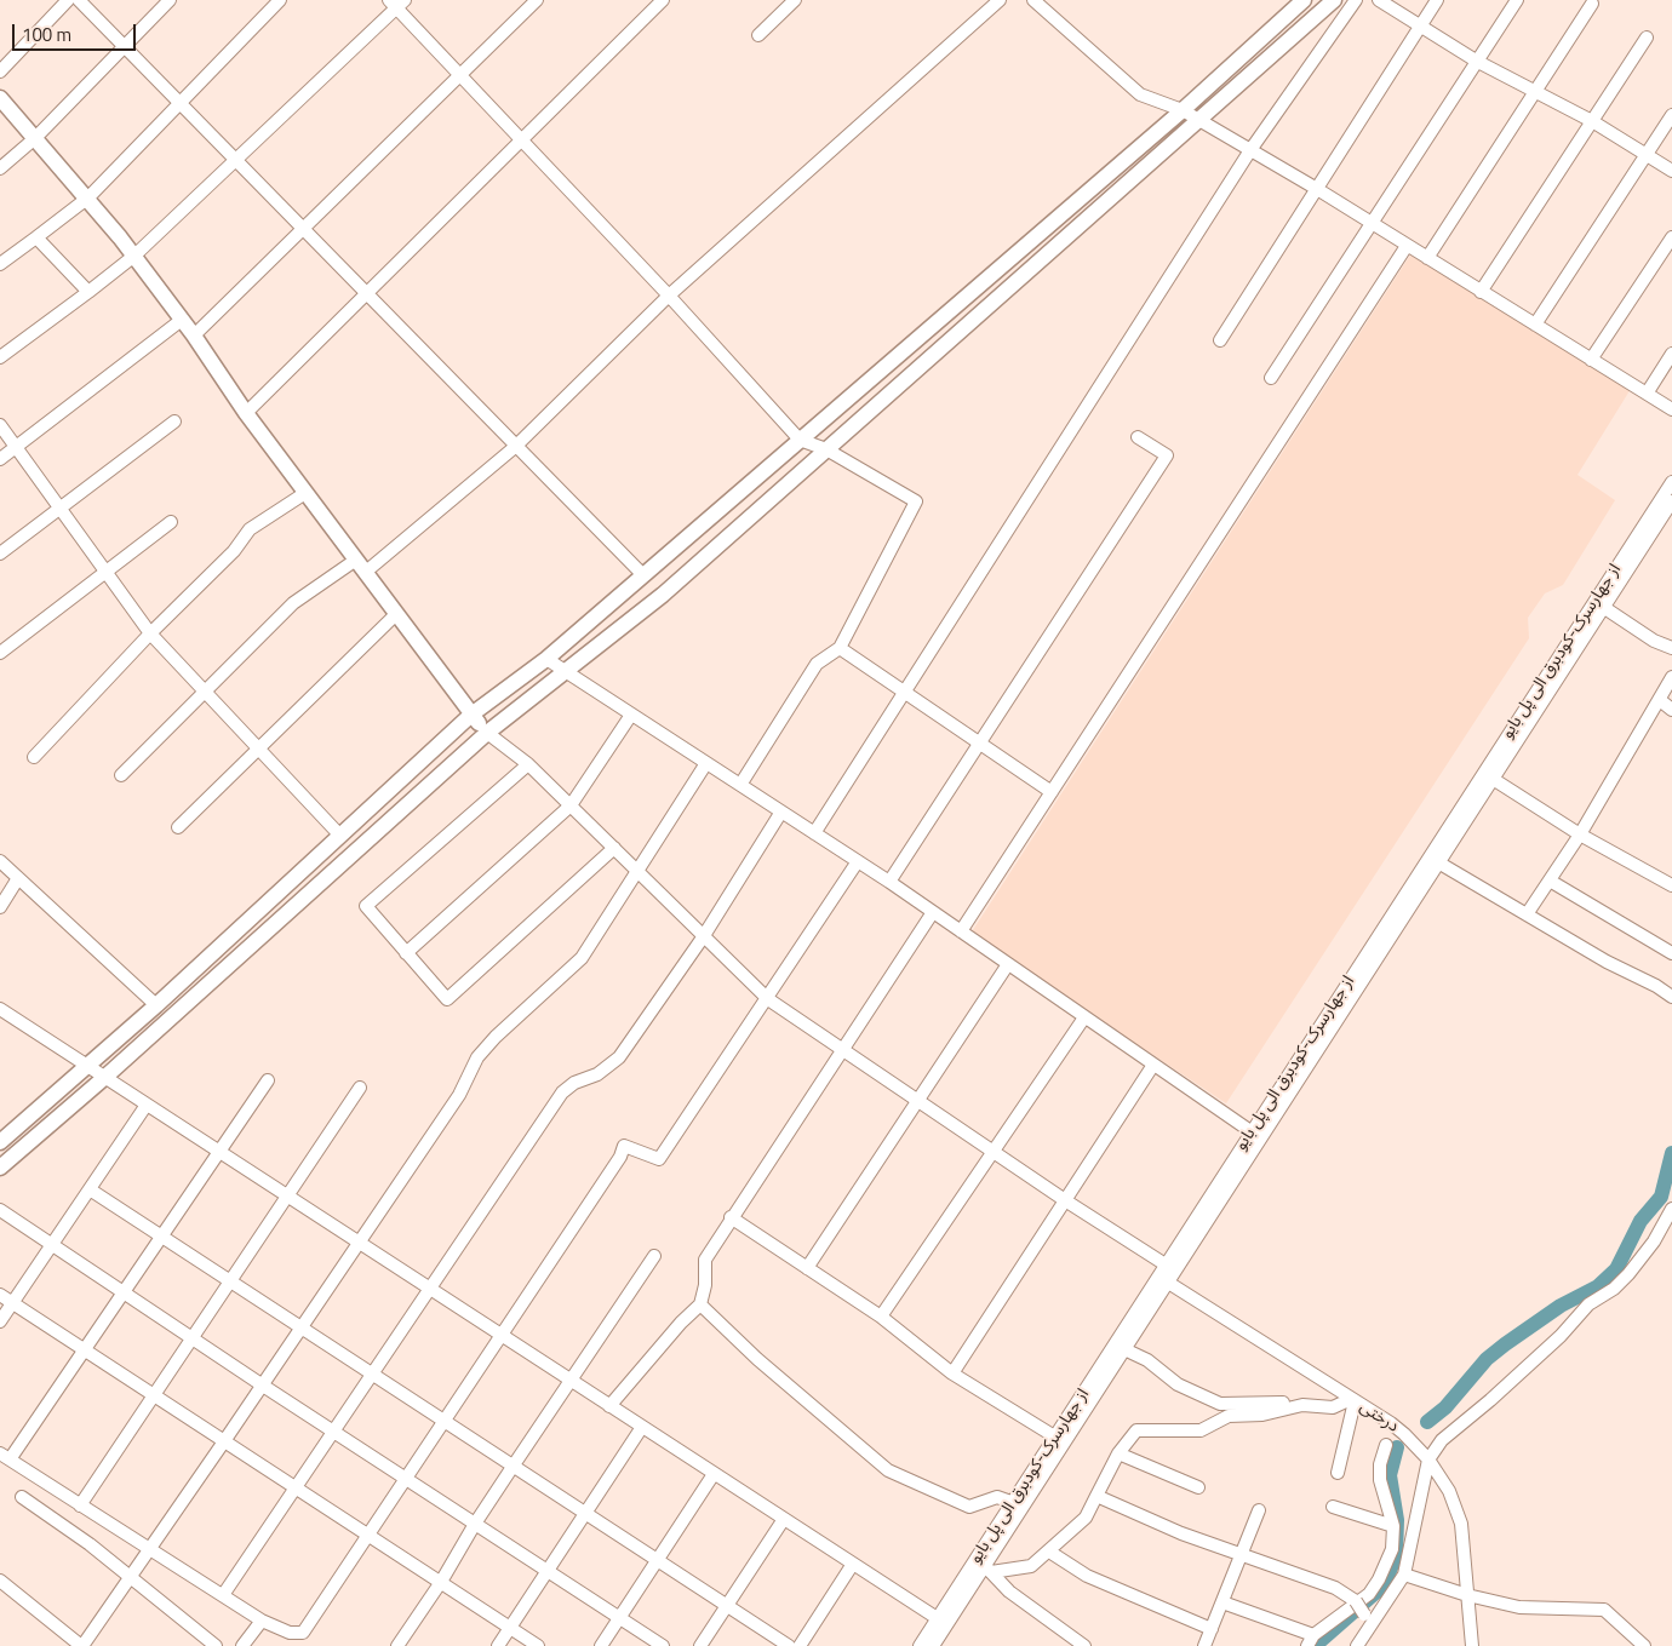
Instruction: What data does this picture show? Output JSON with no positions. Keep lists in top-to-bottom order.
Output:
{
  "streets": {
    "street": ["از جهارسرک-کودبرق الی پل بایو", "درختی"]
  },
  "crossings": [
    ["از جهارسرک-کودبرق الی پل بایو", "درختی"]
  ],
  "scale_bar": "100 m"
}
